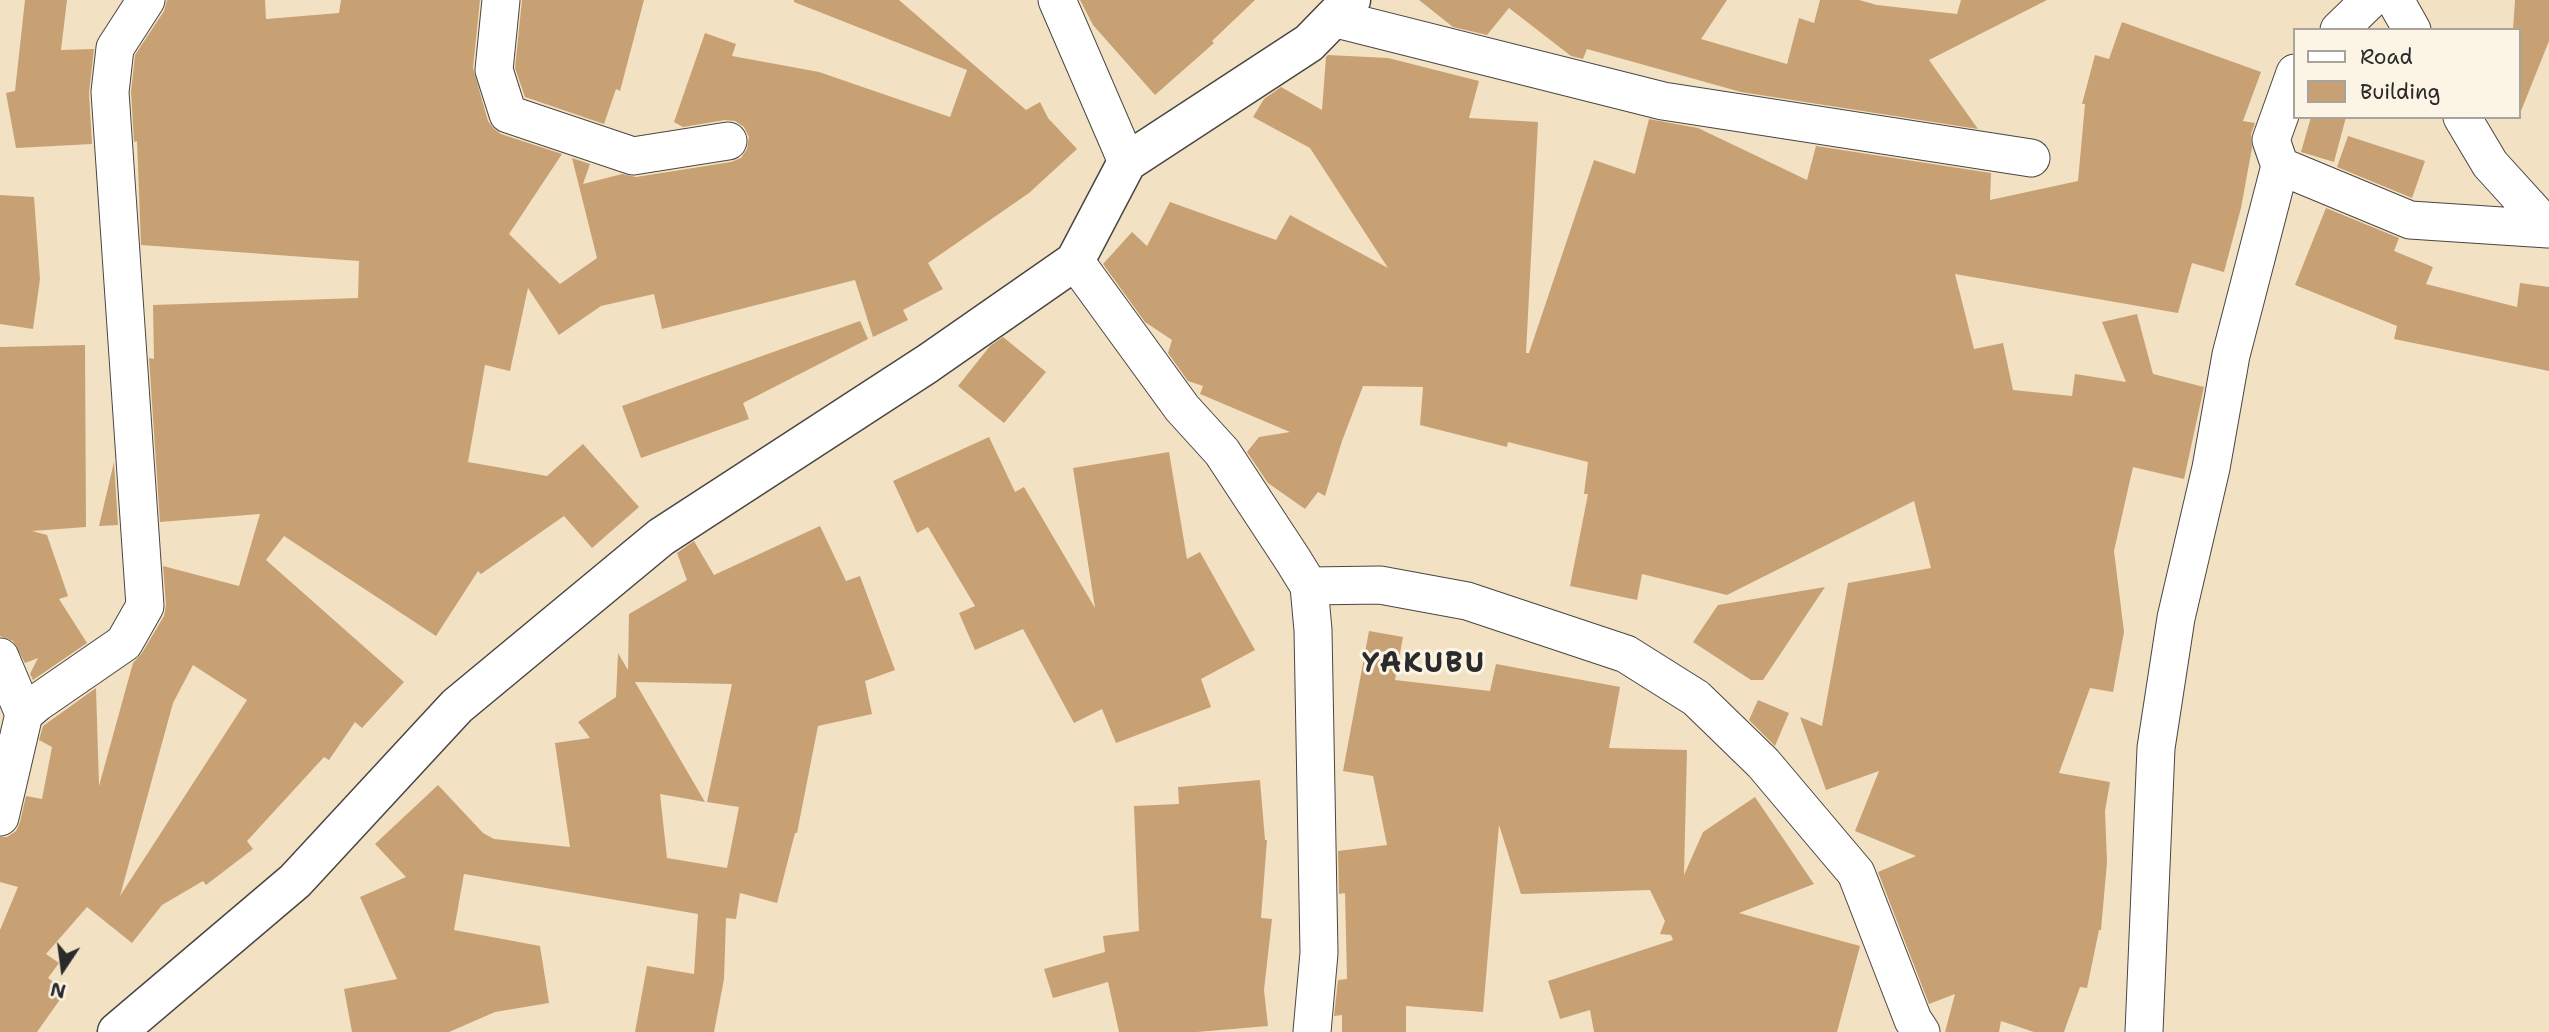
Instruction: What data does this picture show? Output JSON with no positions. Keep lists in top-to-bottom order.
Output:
{
  "districts": ["YAKUBU"],
  "legend": ["Road", "Building"],
  "north": "bottom"
}
